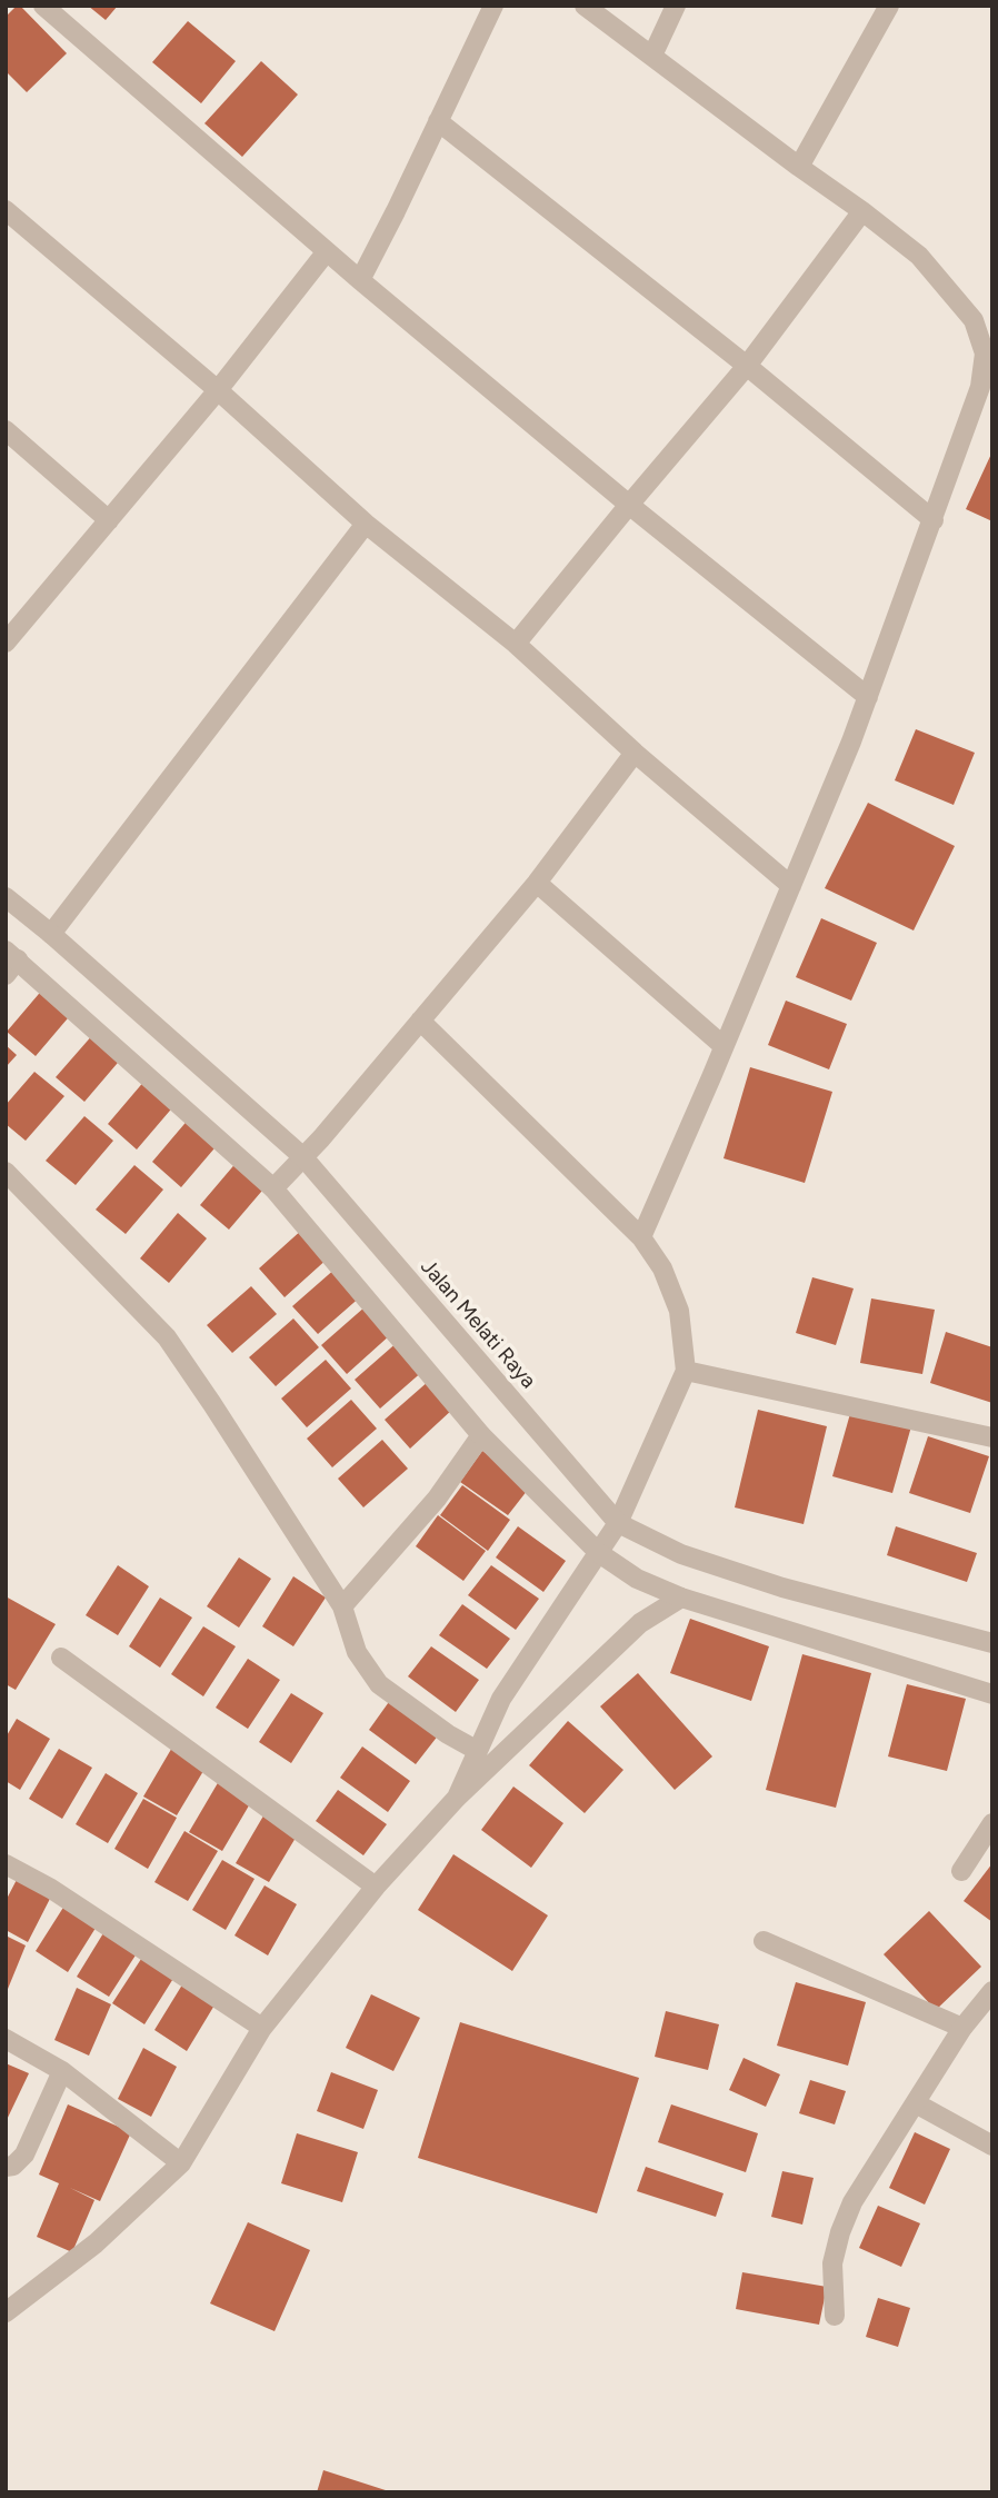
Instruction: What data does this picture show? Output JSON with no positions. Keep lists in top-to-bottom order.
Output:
{
  "streets": {
    "street": ["Jalan Melati Raya"]
  }
}
